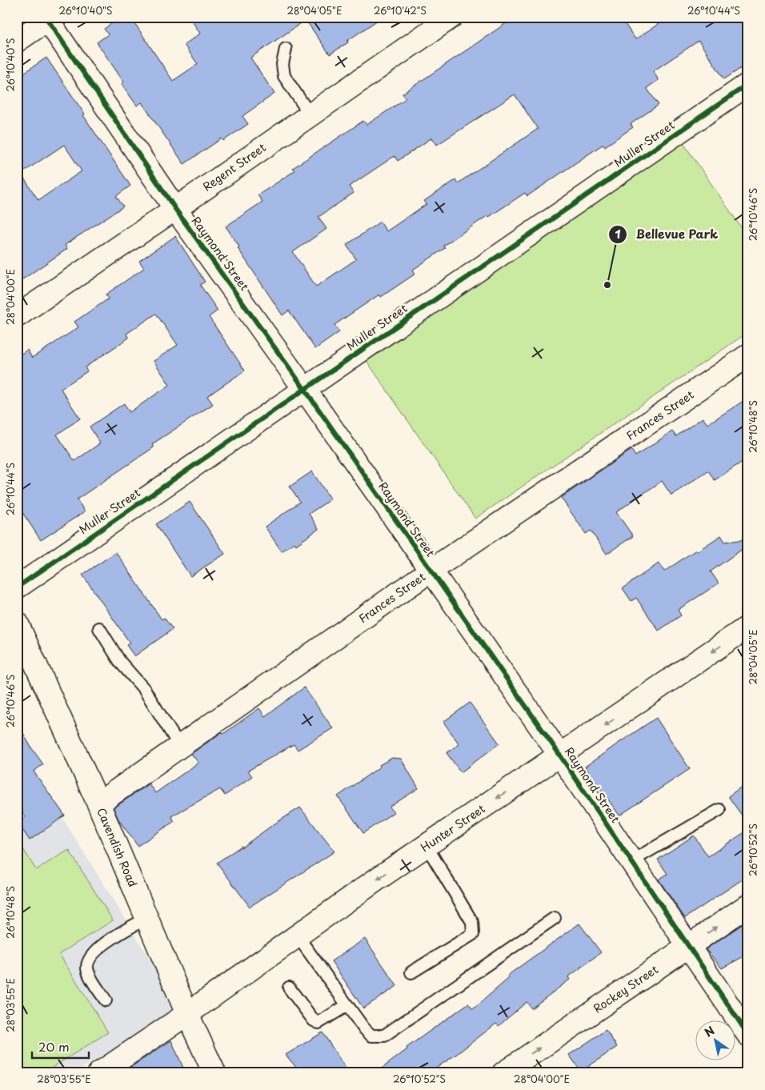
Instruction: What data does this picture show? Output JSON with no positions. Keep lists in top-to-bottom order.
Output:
{
  "streets": {
    "street": [
      "Muller Street",
      "Regent Street",
      "Raymond Street",
      "Frances Street",
      "Hunter Street",
      "Cavendish Road",
      "Rockey Street"
    ]
  },
  "crossings": [
    ["Muller Street", "Raymond Street"],
    ["Regent Street", "Raymond Street"],
    ["Raymond Street", "Frances Street"],
    ["Raymond Street", "Hunter Street"],
    ["Raymond Street", "Rockey Street"],
    ["Frances Street", "Cavendish Road"],
    ["Hunter Street", "Cavendish Road"]
  ],
  "one_way": ["Hunter Street", "Rockey Street"],
  "places": ["Bellevue Park"],
  "scale_bar": "20 m",
  "north": "top left",
  "coordinates": [
    "26°10'40\"S",
    "28°04'05\"E",
    "26°10'42\"S",
    "26°10'44\"S",
    "26°10'46\"S",
    "28°04'00\"E",
    "26°10'48\"S",
    "26°10'52\"S",
    "28°03'55\"E"
  ]
}
